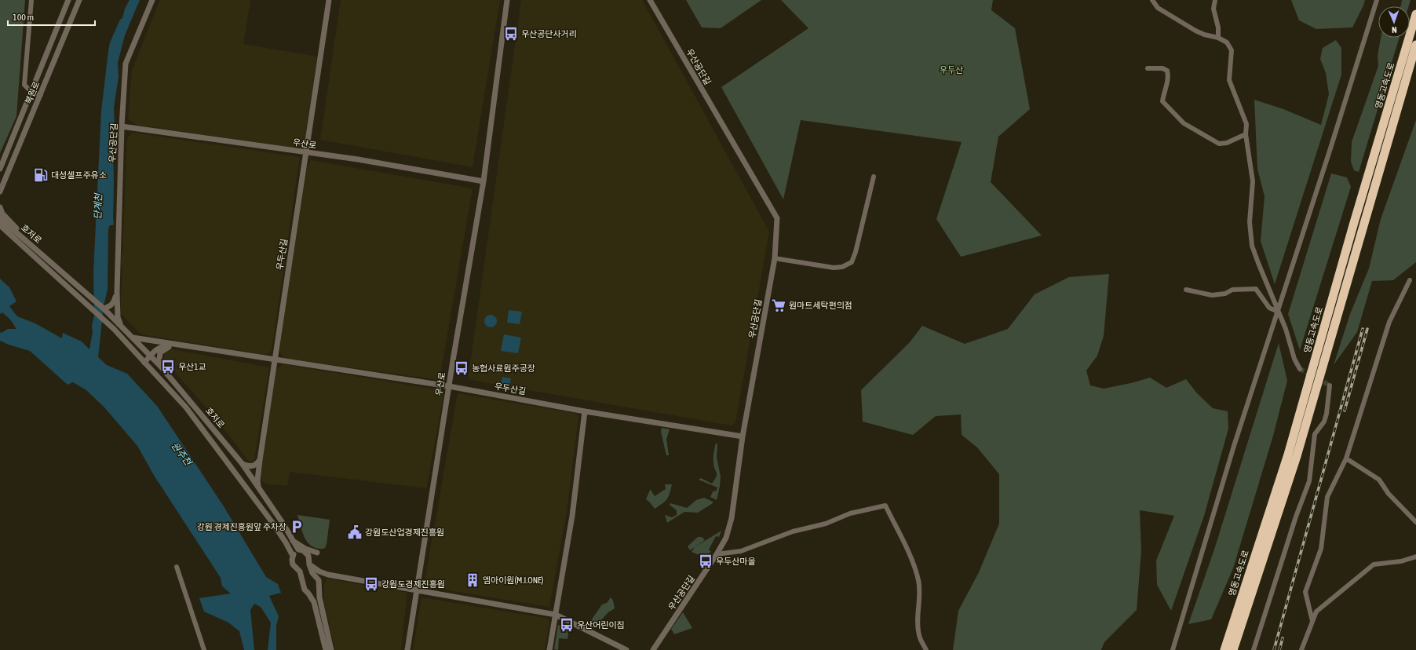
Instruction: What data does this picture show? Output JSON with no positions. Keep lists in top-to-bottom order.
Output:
{
  "streets": {
    "highway": ["영동고속도로"],
    "street": [
      "우산공단길",
      "북원로",
      "우산로",
      "호저로",
      "우두산길"
    ]
  },
  "crossings": [
    ["우산공단길", "우산로"],
    ["우산공단길", "호저로"],
    ["우산공단길", "우두산길"],
    ["우산로", "우두산길"],
    ["호저로", "우두산길"]
  ],
  "water": ["단계천", "원주천"],
  "parks": ["우두산"],
  "places": {
    "bus stop": [
      "우산공단사거리",
      "우산1교",
      "농협사료원주공장",
      "우두산마을",
      "강원도경제진흥원",
      "우산어린이집"
    ],
    "fuel station": ["대성셀프주유소"],
    "supermarket": ["원마트세탁편의점"],
    "parking": ["강원 경제진흥원앞 주차장"],
    "public building": ["강원도산업경제진흥원"],
    "building": ["엠아이원(M.I.ONE)"]
  },
  "scale_bar": "100 m",
  "north": "bottom"
}
